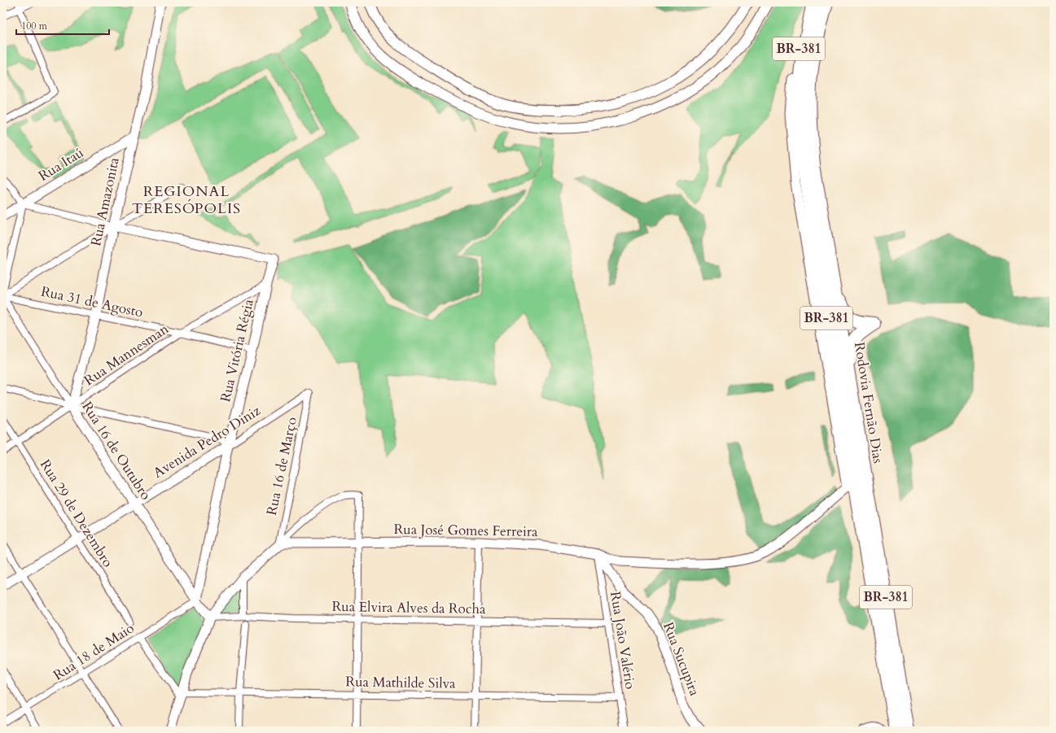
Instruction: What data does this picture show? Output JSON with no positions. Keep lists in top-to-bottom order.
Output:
{
  "streets": {
    "highway": ["BR-381", "Rodovia Fernão Dias"],
    "street": [
      "Rua Itaú",
      "Rua Amazonita",
      "Rua 31 de Agosto",
      "Rua Vitória Régia",
      "Rua Mannesman",
      "Avenida Pedro Diniz",
      "Rua 16 de Outubro",
      "Rua 16 de Março",
      "Rua 29 de Dezembro",
      "Rua José Gomes Ferreira",
      "Rua Elvira Alves da Rocha",
      "Rua João Valério",
      "Rua 18 de Maio",
      "Rua Sucupira",
      "Rua Mathilde Silva"
    ]
  },
  "crossings": [
    ["BR-381", "Rodovia Fernão Dias"],
    ["BR-381", "Rua José Gomes Ferreira"],
    ["Rua Itaú", "Rua Amazonita"],
    ["Rua Amazonita", "Rua 31 de Agosto"],
    ["Rua Amazonita", "Rua Vitória Régia"],
    ["Rua Amazonita", "Rua Mannesman"],
    ["Rua Amazonita", "Rua 16 de Outubro"],
    ["Rua 31 de Agosto", "Rua Vitória Régia"],
    ["Rua 31 de Agosto", "Rua Mannesman"],
    ["Rua 31 de Agosto", "Rua 16 de Outubro"],
    ["Rua Vitória Régia", "Rua Mannesman"],
    ["Rua Vitória Régia", "Avenida Pedro Diniz"],
    ["Rua Vitória Régia", "Rua 16 de Outubro"],
    ["Rua Vitória Régia", "Rua 18 de Maio"],
    ["Rua Mannesman", "Rua 16 de Outubro"],
    ["Rua Mannesman", "Rua 29 de Dezembro"],
    ["Avenida Pedro Diniz", "Rua 16 de Outubro"],
    ["Avenida Pedro Diniz", "Rua 16 de Março"],
    ["Avenida Pedro Diniz", "Rua 29 de Dezembro"],
    ["Rua 16 de Outubro", "Rua Elvira Alves da Rocha"],
    ["Rua 16 de Outubro", "Rua 18 de Maio"],
    ["Rua 16 de Março", "Rua José Gomes Ferreira"],
    ["Rua José Gomes Ferreira", "Rua João Valério"],
    ["Rua José Gomes Ferreira", "Rua Sucupira"],
    ["Rua Elvira Alves da Rocha", "Rua João Valério"],
    ["Rua João Valério", "Rua Sucupira"],
    ["Rua João Valério", "Rua Mathilde Silva"]
  ],
  "districts": ["REGIONAL TERESÓPOLIS"],
  "scale_bar": "100 m"
}
